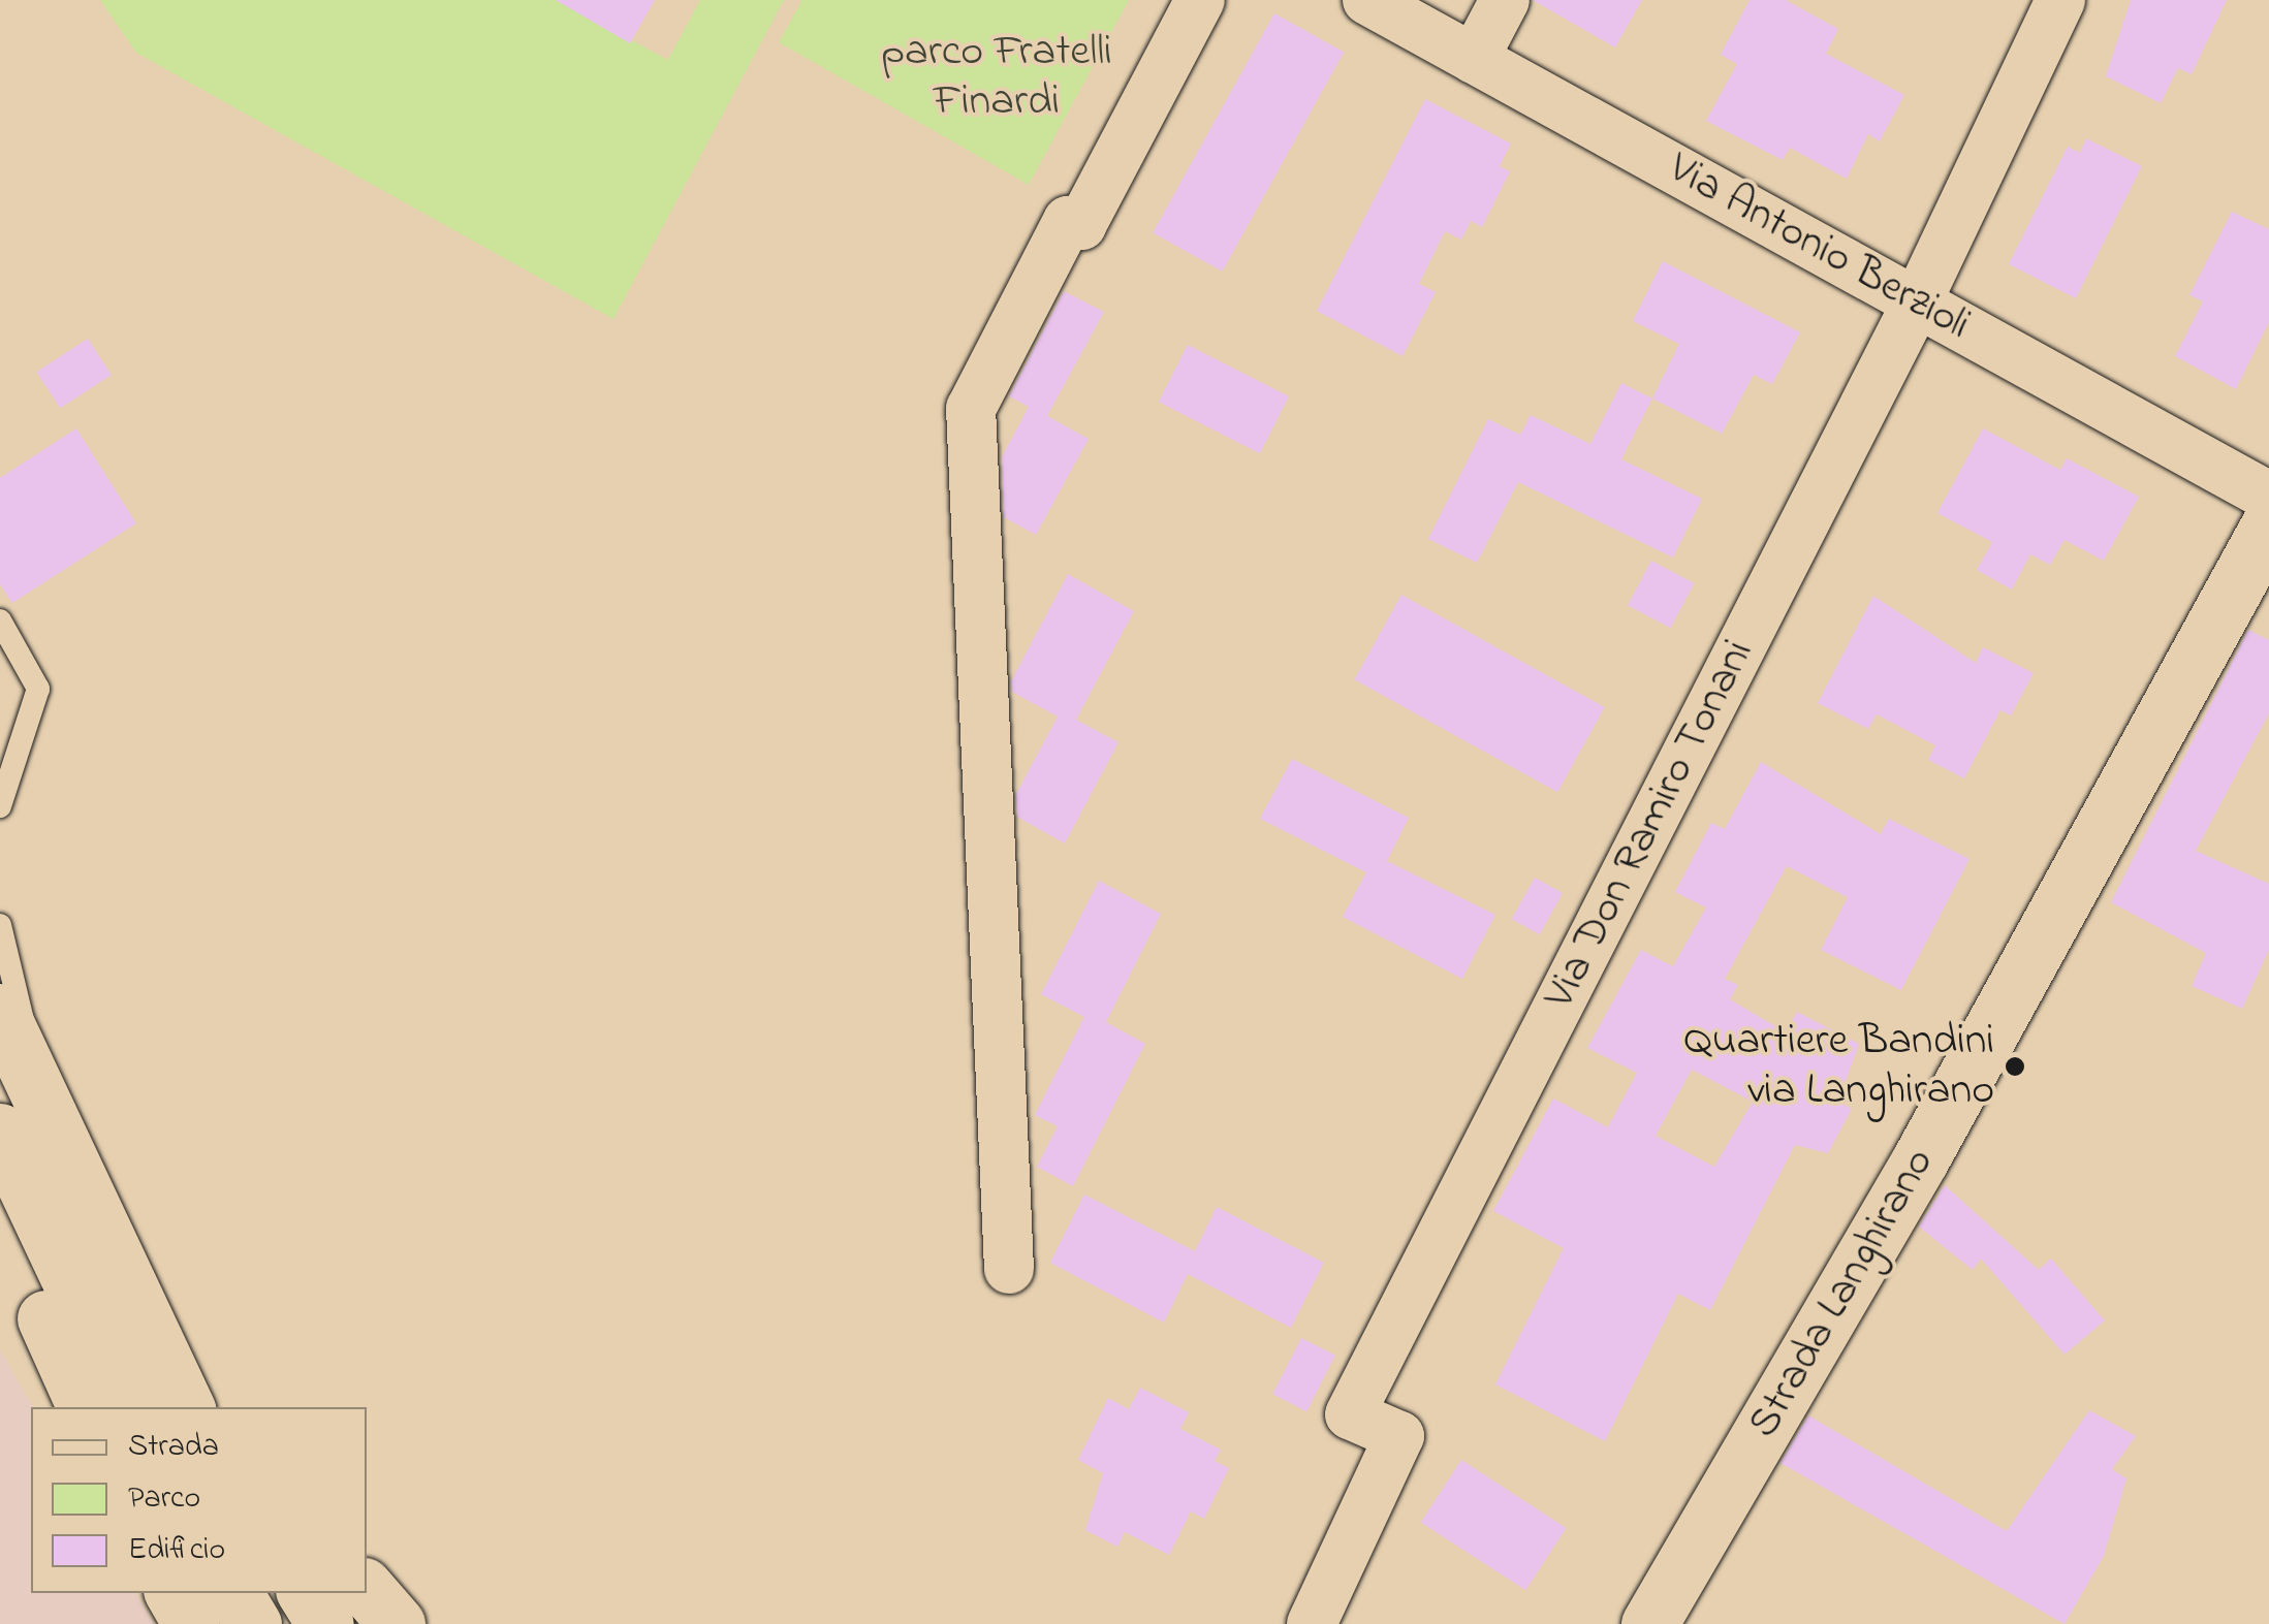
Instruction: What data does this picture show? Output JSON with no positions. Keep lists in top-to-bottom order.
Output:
{
  "streets": {
    "main road": ["Strada Langhirano"],
    "street": ["Via Antonio Berzioli", "Via Don Ramiro Tonani"]
  },
  "crossings": [
    ["Via Antonio Berzioli", "Via Don Ramiro Tonani"]
  ],
  "parks": ["parco Fratelli Finardi"],
  "places": ["Quartiere Bandini via Langhirano"],
  "legend": ["Strada", "Parco", "Edificio"]
}
